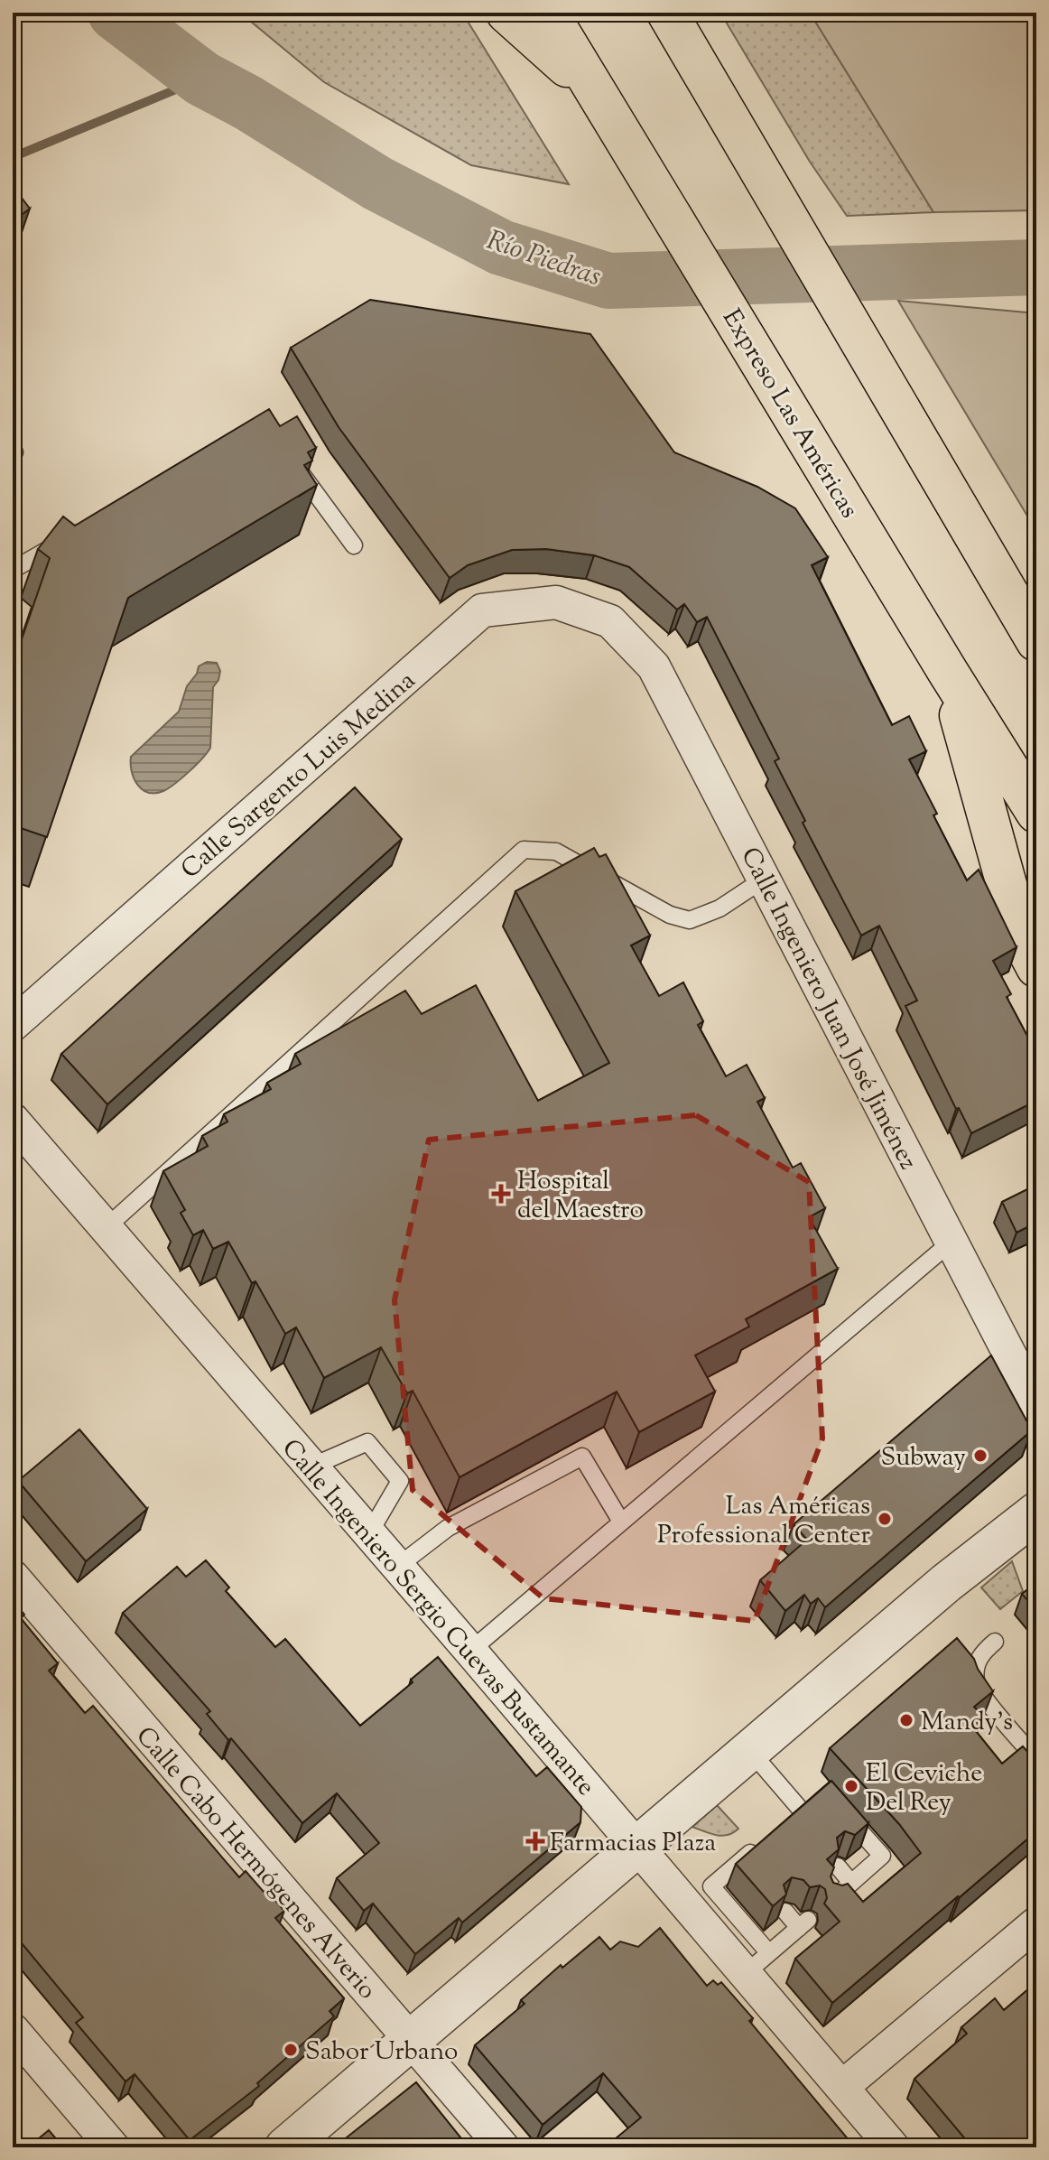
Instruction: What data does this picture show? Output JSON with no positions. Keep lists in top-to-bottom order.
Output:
{
  "streets": {
    "highway": ["Expreso Las Américas"],
    "street": [
      "Calle Sargento Luis Medina",
      "Calle Ingeniero Juan José Jiménez",
      "Calle Ingeniero Sergio Cuevas Bustamante",
      "Calle Cabo Hermógenes Alverio"
    ]
  },
  "crossings": [
    ["Calle Sargento Luis Medina", "Calle Ingeniero Juan José Jiménez"]
  ],
  "water": ["Río Piedras"],
  "places": {
    "health": ["Hospital del Maestro", "Farmacias Plaza"],
    "other": [
      "Subway",
      "Las Américas Professional Center",
      "Mandy's",
      "El Ceviche Del Rey",
      "Sabor Urbano"
    ]
  }
}
